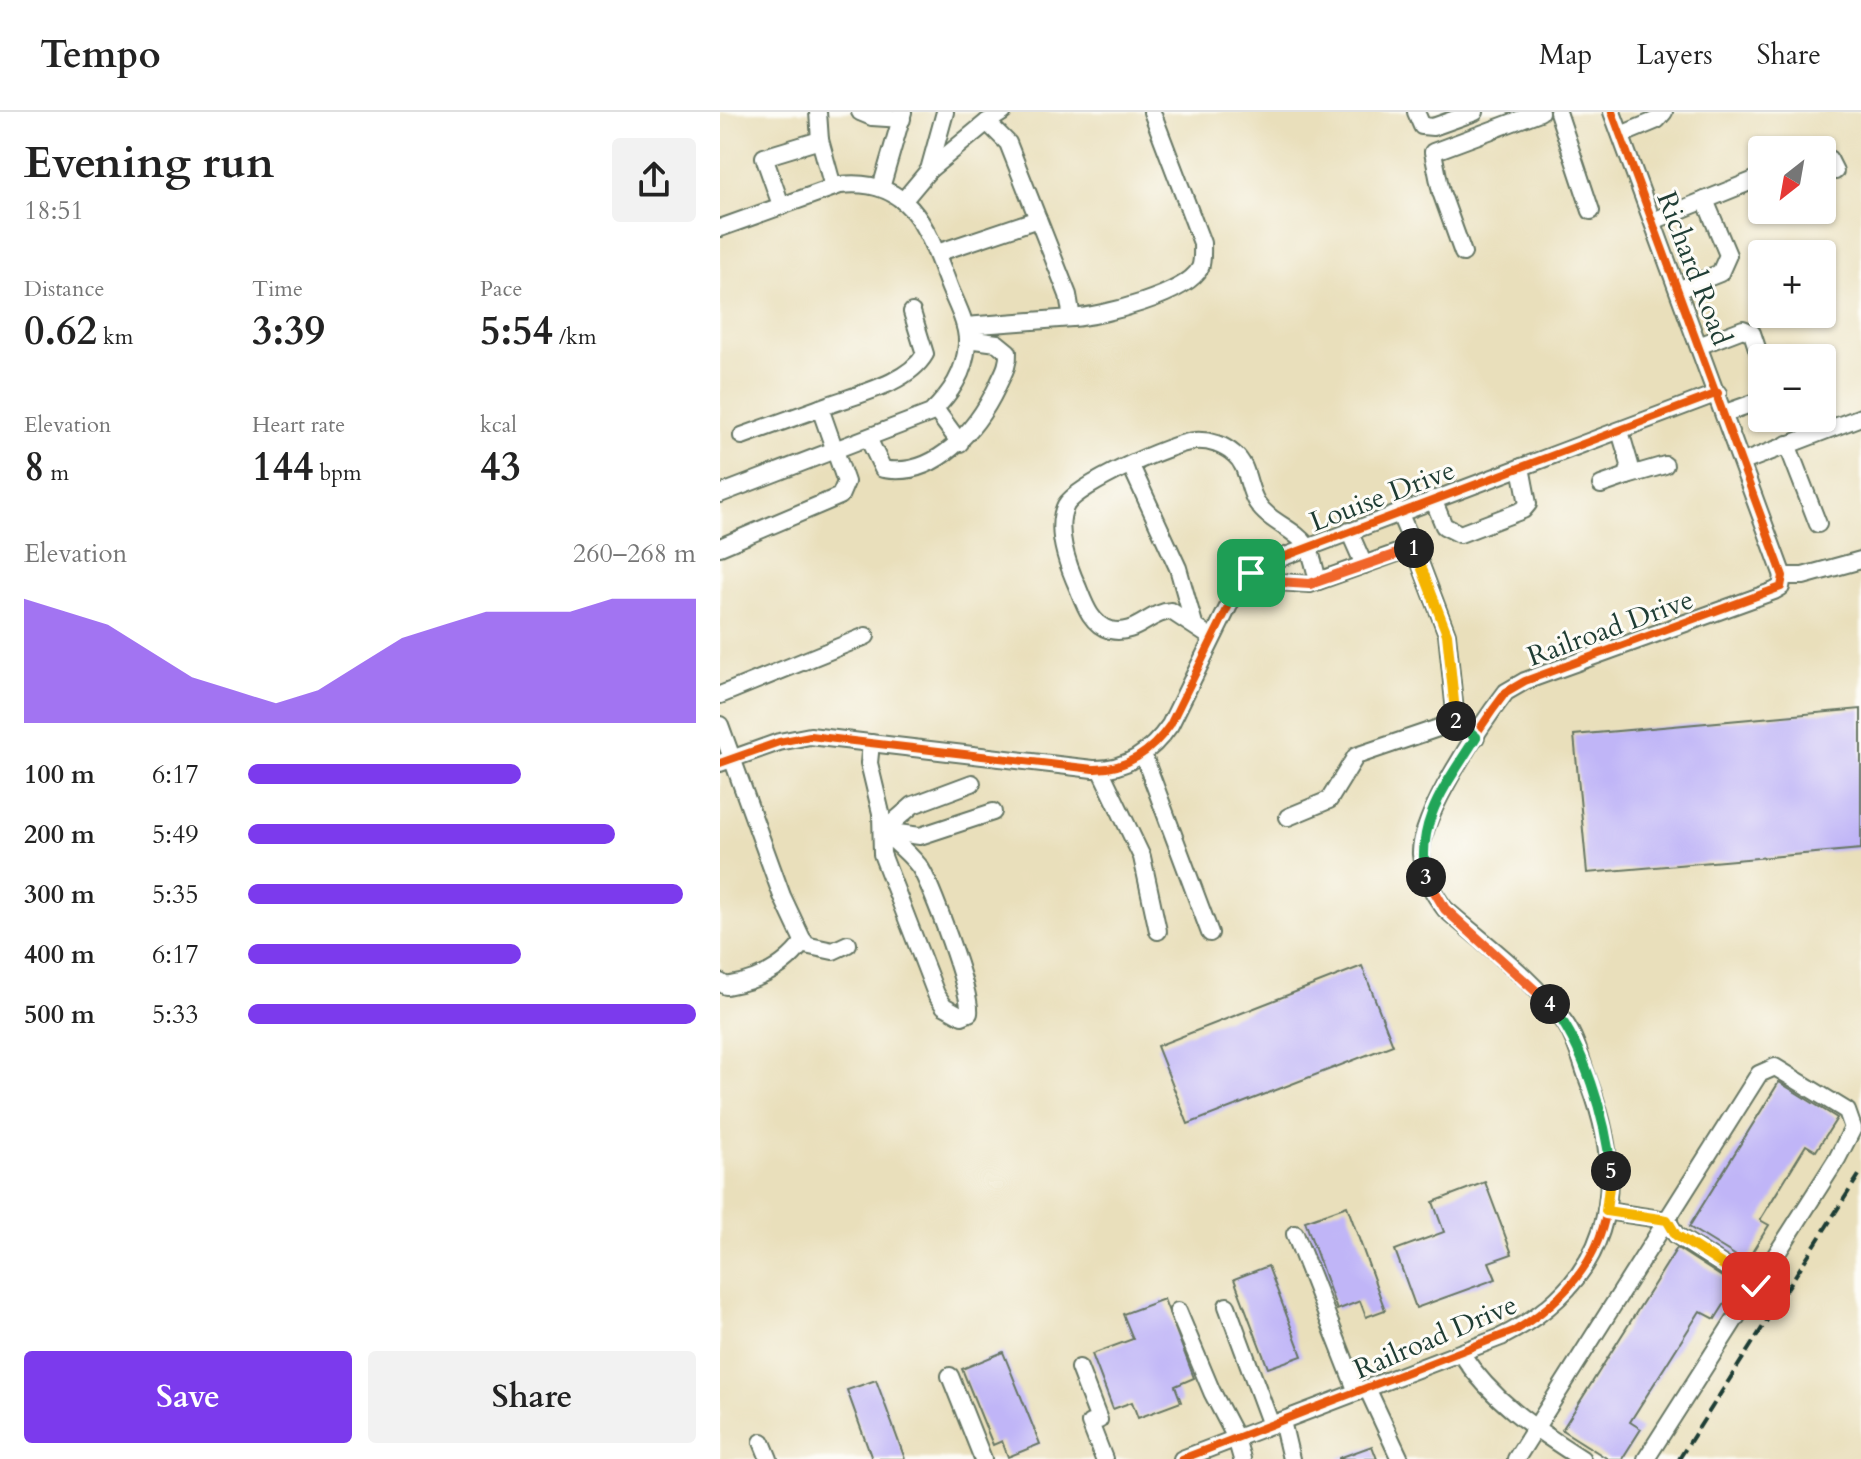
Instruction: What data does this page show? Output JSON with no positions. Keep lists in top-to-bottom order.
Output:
{
  "streets": {
    "street": ["Richard Road", "Louise Drive", "Railroad Drive"]
  },
  "crossings": [
    ["Richard Road", "Louise Drive"],
    ["Richard Road", "Railroad Drive"]
  ],
  "north": "bottom left",
  "page": {
    "header": "Tempo",
    "nav": ["Map", "Layers", "Share"],
    "heading": ["Evening run", "18:51"],
    "map_buttons": ["+", "−"],
    "stats": [
      ["Distance", "0.62 km"],
      ["Time", "3:39"],
      ["Pace", "5:54 /km"],
      ["Elevation", "8 m"],
      ["Heart rate", "144 bpm"],
      ["kcal", "43"]
    ],
    "chart": ["Elevation", "260–268 m"],
    "pins": [
      "1",
      "2",
      "3",
      "4",
      "5"
    ],
    "list": [
      {
        "name": "100 m",
        "note": "6:17"
      },
      {
        "name": "200 m",
        "note": "5:49"
      },
      {
        "name": "300 m",
        "note": "5:35"
      },
      {
        "name": "400 m",
        "note": "6:17"
      },
      {
        "name": "500 m",
        "note": "5:33"
      }
    ],
    "buttons": ["Save", "Share"]
  }
}
